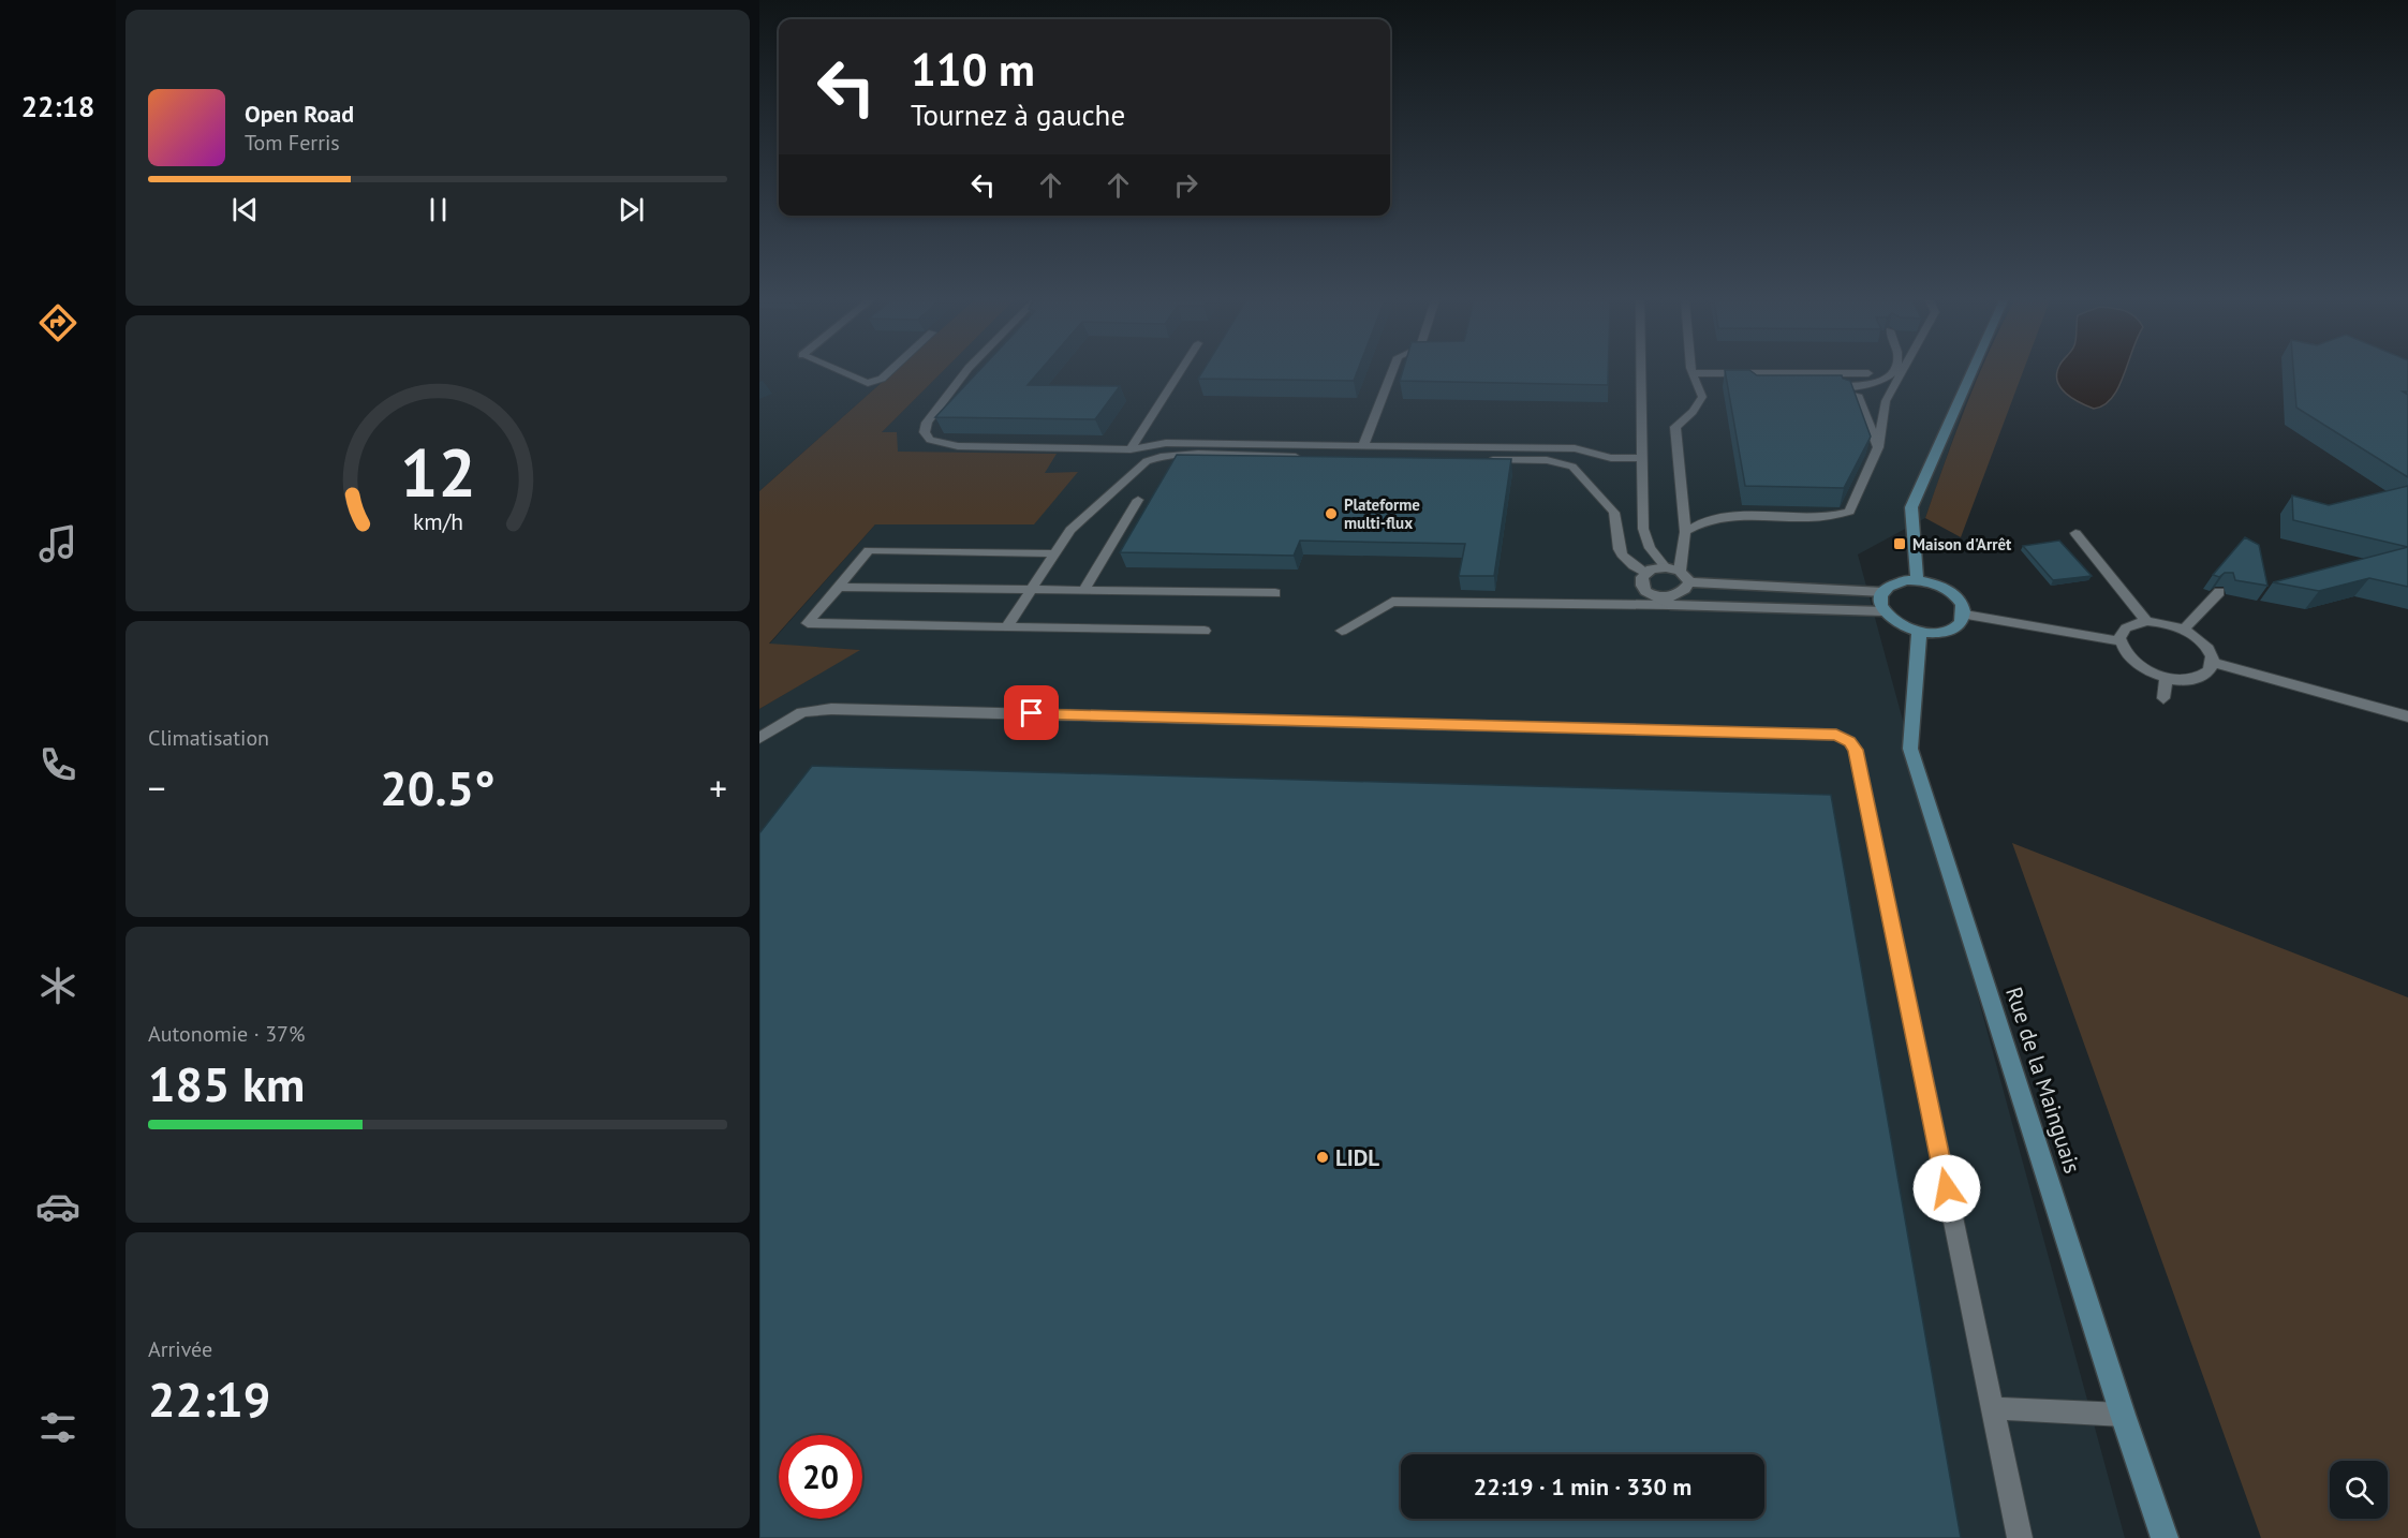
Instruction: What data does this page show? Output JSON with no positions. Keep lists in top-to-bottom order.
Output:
{
  "streets": {
    "street": ["Rue de la Mainguais"]
  },
  "places": {
    "other": ["Plateforme multi-flux", "LIDL"],
    "transit": ["Maison d'Arrêt"]
  },
  "page": {
    "tabs": "22:18",
    "turn": ["110 m", "Tournez à gauche"],
    "song": ["Open Road", "Tom Ferris"],
    "tile": [
      "Climatisation",
      ["Autonomie · 37%", "185 km"],
      ["Arrivée", "22:19"]
    ],
    "heat": ["−", "20.5°", "+"],
    "limit": "20",
    "trip": "22:19 · 1 min · 330 m",
    "gauge": ["12", "km/h"]
  }
}
